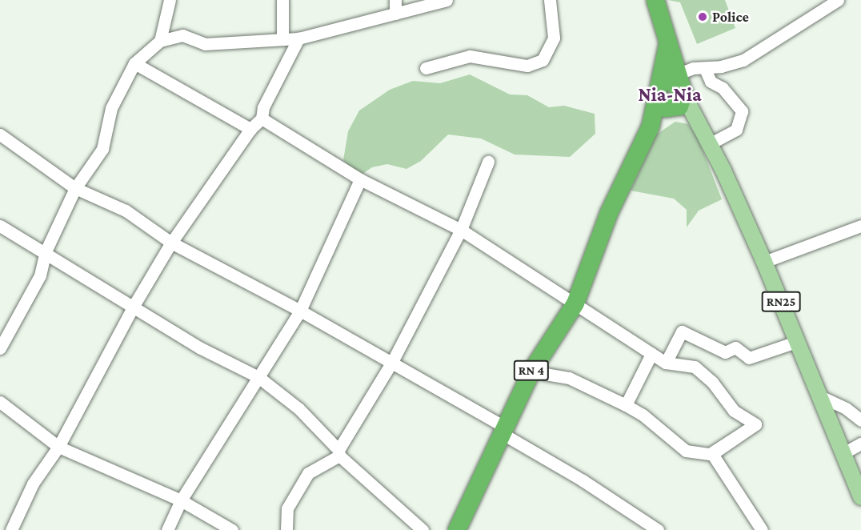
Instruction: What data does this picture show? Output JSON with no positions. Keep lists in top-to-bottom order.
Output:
{
  "streets": {
    "highway": ["RN 4"],
    "main road": ["RN25"]
  },
  "crossings": [
    ["RN25", "RN 4"]
  ],
  "districts": ["Nia-Nia"],
  "places": ["Police"]
}
